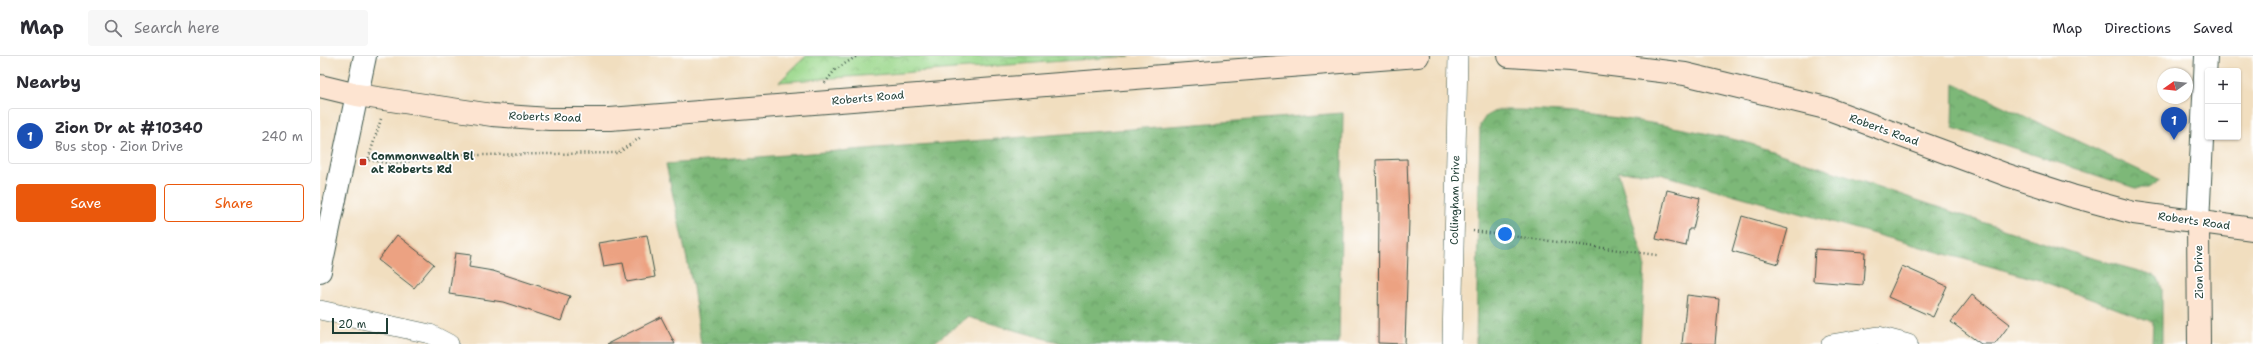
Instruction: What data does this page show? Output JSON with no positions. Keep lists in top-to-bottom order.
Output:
{
  "streets": {
    "main road": ["Roberts Road", "Zion Drive"],
    "street": ["Collingham Drive"]
  },
  "crossings": [
    ["Roberts Road", "Zion Drive"]
  ],
  "places": {
    "transit": ["Commonwealth Bl at Roberts Rd"]
  },
  "scale_bar": "20 m",
  "north": "left",
  "page": {
    "header": "Map",
    "search": "Search here",
    "nav": ["Map", "Directions", "Saved"],
    "heading": "Nearby",
    "map_buttons": ["+", "−"],
    "pins": "1",
    "list": [
      {
        "mark": "1",
        "name": "Zion Dr at #10340",
        "note": "Bus stop · Zion Drive",
        "value": "240 m"
      }
    ],
    "buttons": ["Save", "Share"],
    "scale": "20 m"
  }
}
